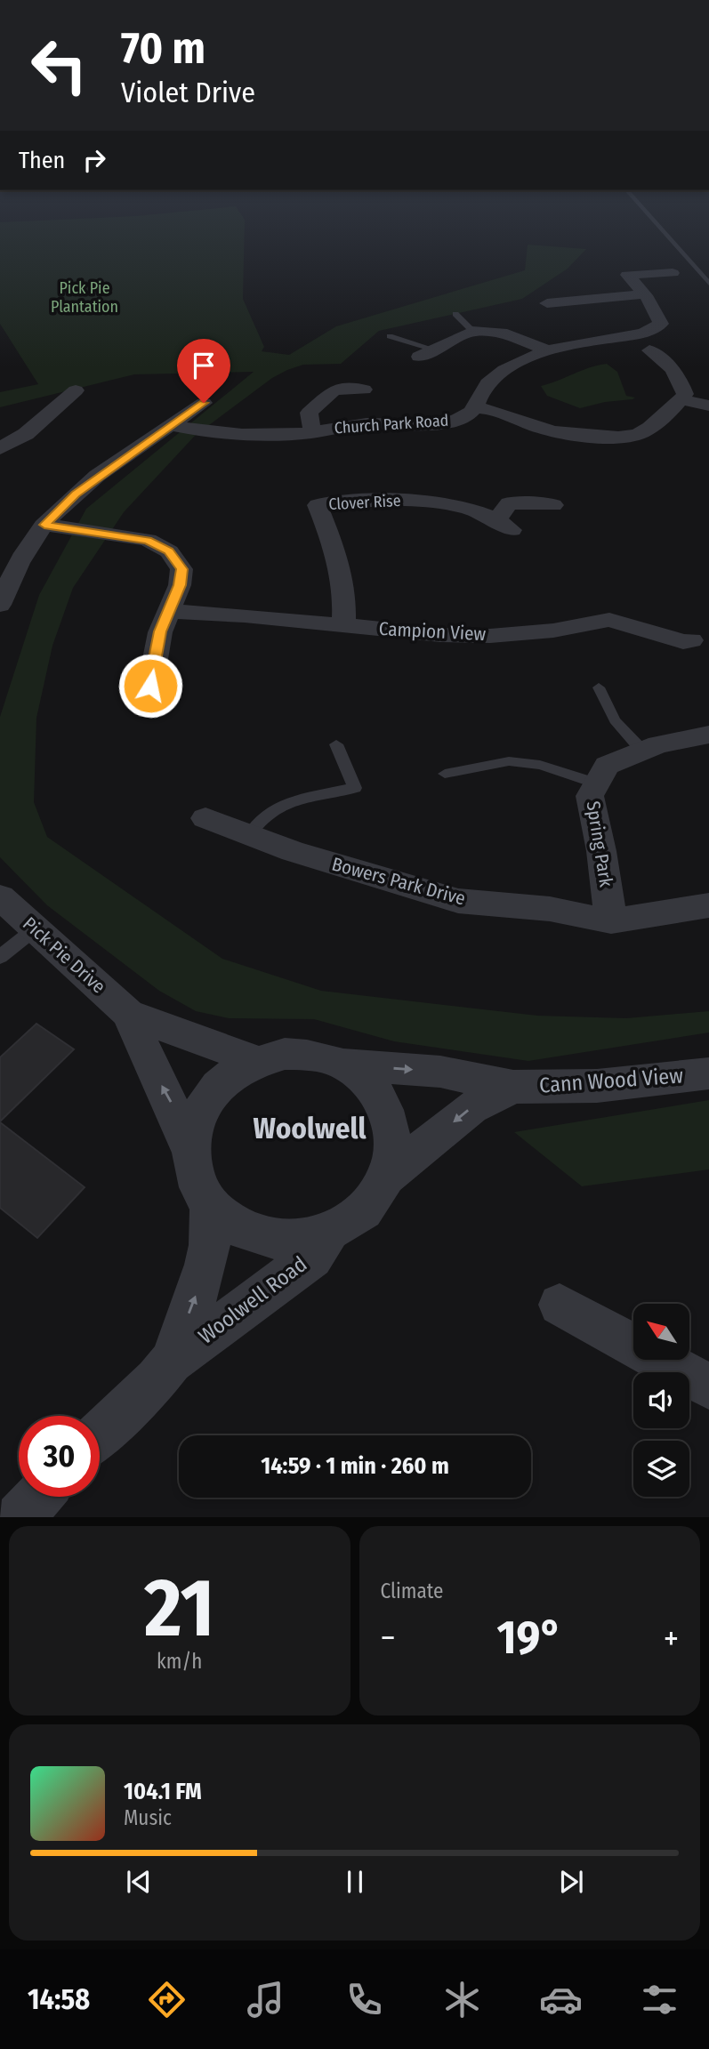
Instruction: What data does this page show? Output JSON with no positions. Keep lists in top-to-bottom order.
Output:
{
  "streets": {
    "street": [
      "Church Park Road",
      "Clover Rise",
      "Campion View",
      "Spring Park",
      "Bowers Park Drive",
      "Pick Pie Drive",
      "Cann Wood View",
      "Woolwell Road"
    ]
  },
  "crossings": [
    ["Clover Rise", "Campion View"],
    ["Spring Park", "Bowers Park Drive"],
    ["Pick Pie Drive", "Cann Wood View"],
    ["Pick Pie Drive", "Woolwell Road"],
    ["Cann Wood View", "Woolwell Road"]
  ],
  "districts": ["Woolwell"],
  "parks": ["Pick Pie Plantation"],
  "north": "top left",
  "page": {
    "turn": ["70 m", "Violet Drive"],
    "then": "Then",
    "limit": "30",
    "trip": "14:59 · 1 min · 260 m",
    "tile": [
      ["21", "km/h"],
      "Climate"
    ],
    "heat": ["−", "19°", "+"],
    "song": ["104.1 FM", "Music"],
    "tabs": "14:58"
  }
}
